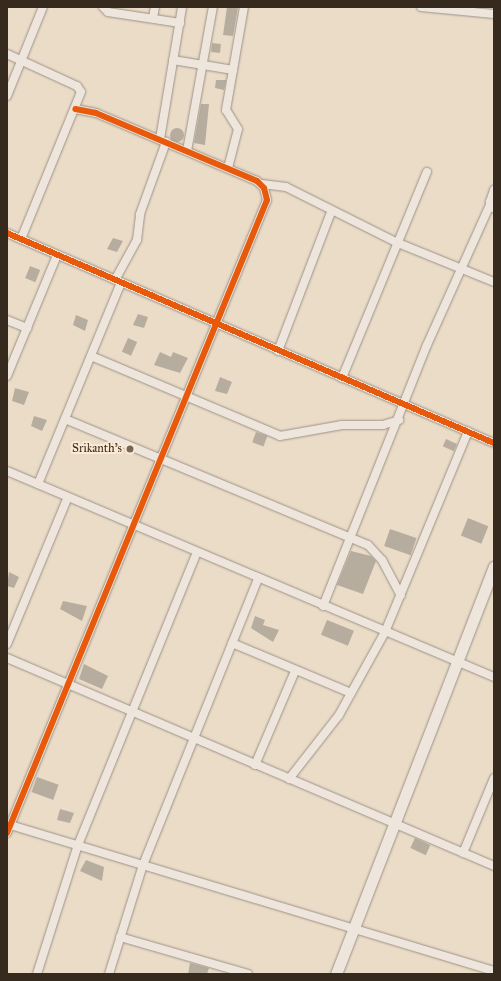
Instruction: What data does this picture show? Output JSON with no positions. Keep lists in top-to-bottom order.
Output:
{
  "places": ["Srikanth's"]
}
